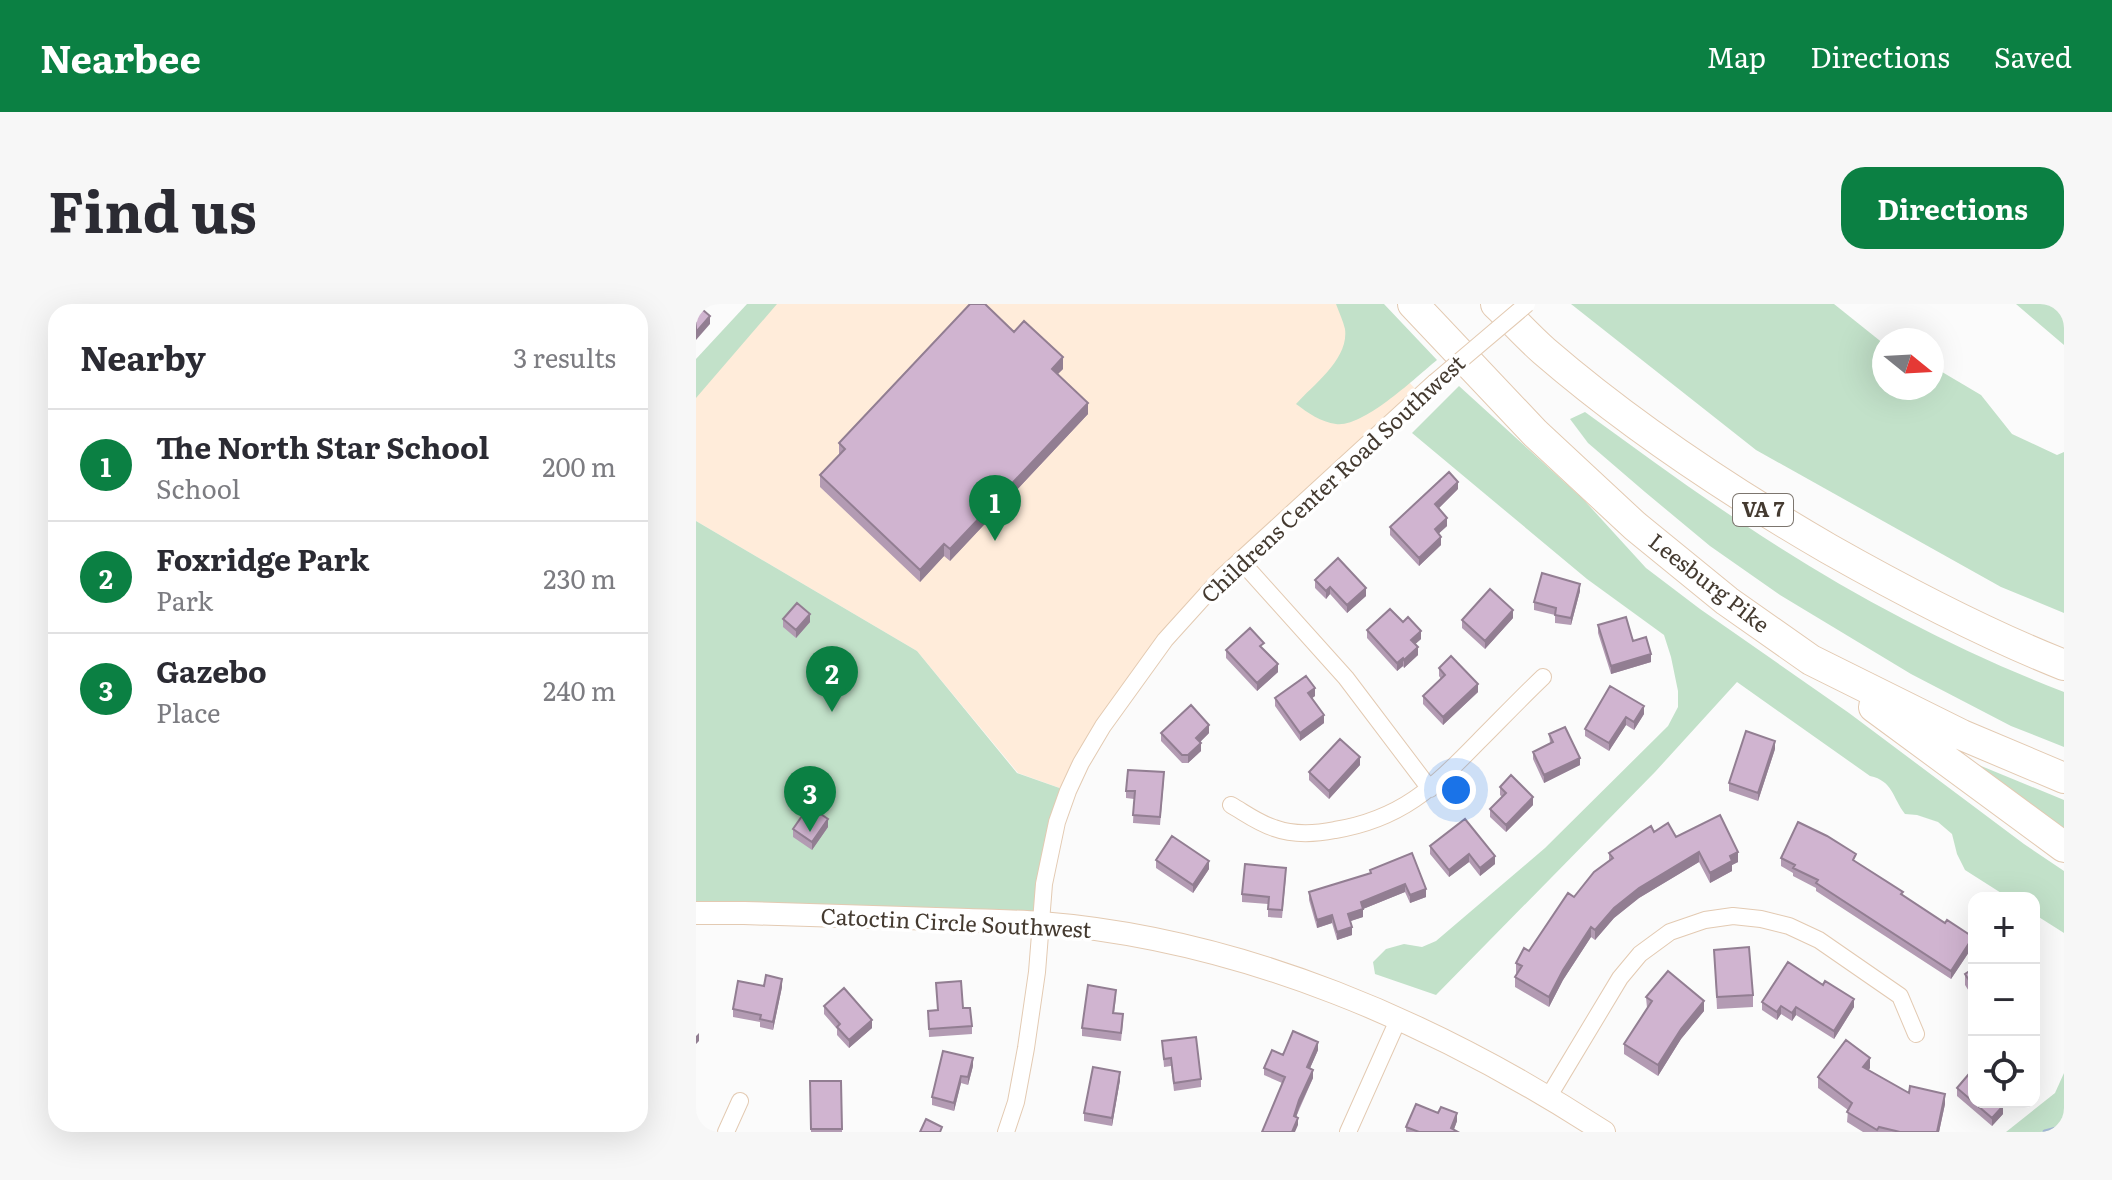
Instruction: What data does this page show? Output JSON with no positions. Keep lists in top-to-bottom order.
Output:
{
  "streets": {
    "highway": ["VA 7", "Leesburg Pike"],
    "main road": ["Catoctin Circle Southwest"],
    "street": ["Childrens Center Road Southwest"]
  },
  "crossings": [
    ["Childrens Center Road Southwest", "Catoctin Circle Southwest"]
  ],
  "north": "right",
  "page": {
    "header": "Nearbee",
    "nav": ["Map", "Directions", "Saved"],
    "title": "Find us",
    "buttons": "Directions",
    "heading": ["Nearby", "3 results"],
    "list": [
      {
        "mark": "1",
        "name": "The North Star School",
        "note": "School",
        "value": "200 m"
      },
      {
        "mark": "2",
        "name": "Foxridge Park",
        "note": "Park",
        "value": "230 m"
      },
      {
        "mark": "3",
        "name": "Gazebo",
        "note": "Place",
        "value": "240 m"
      }
    ],
    "pins": ["1", "2", "3"],
    "map_buttons": ["+", "−"]
  }
}
